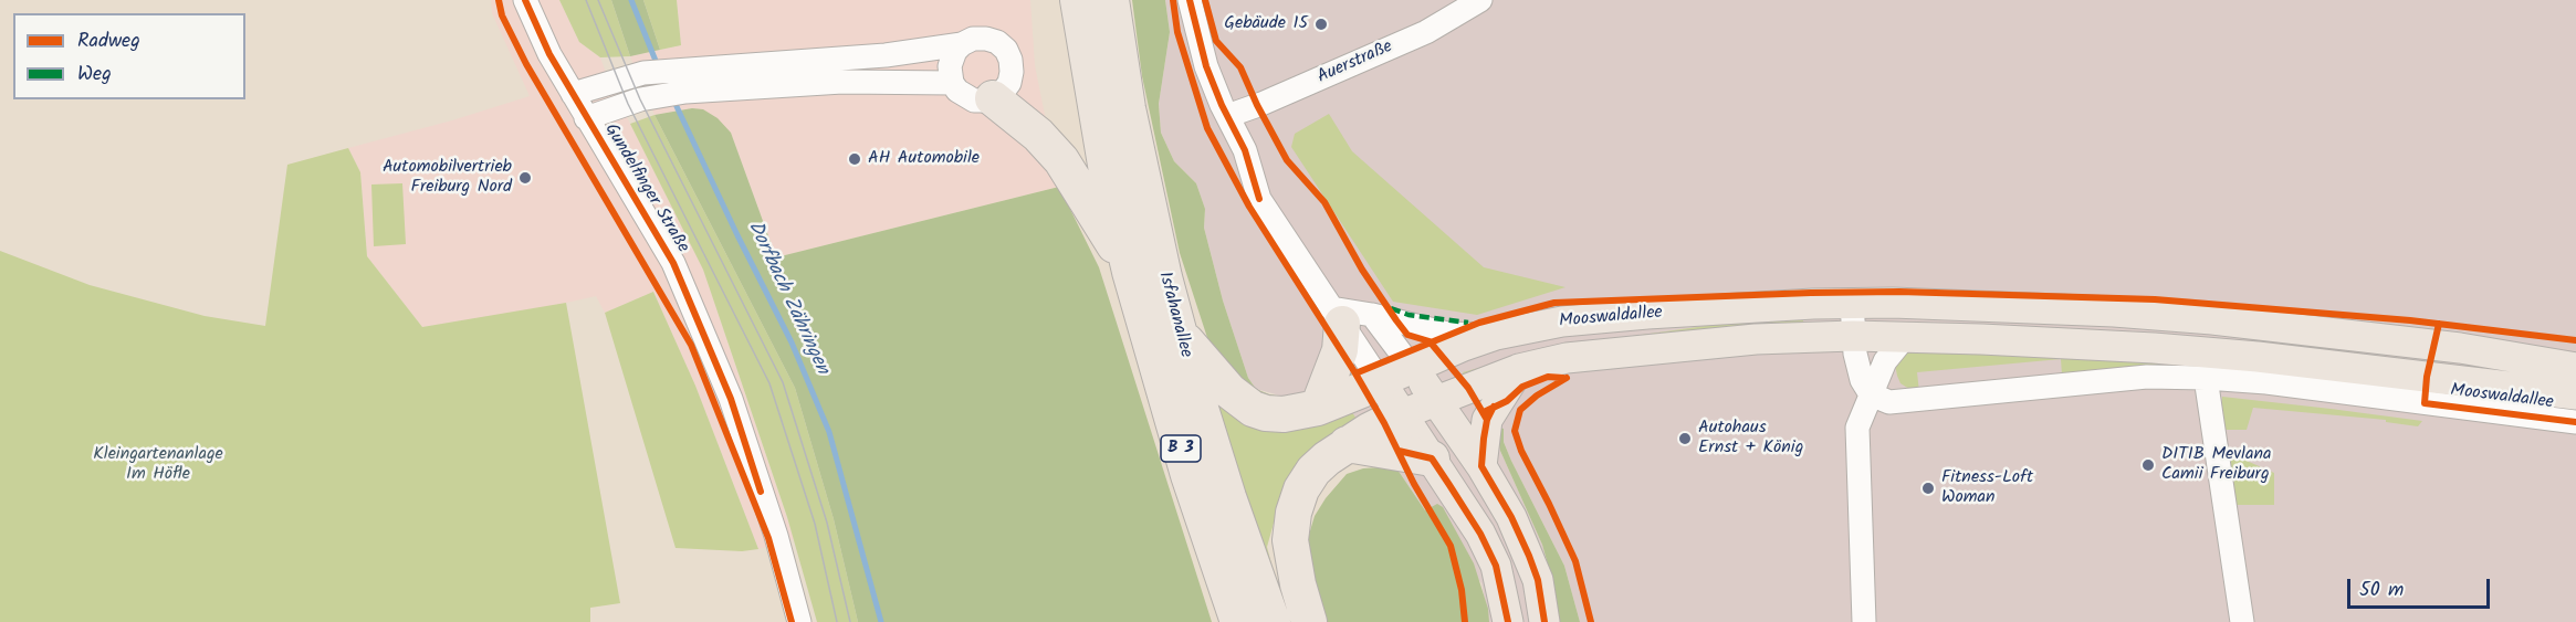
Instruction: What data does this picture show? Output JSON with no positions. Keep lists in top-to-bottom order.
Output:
{
  "streets": {
    "highway": ["Isfahanallee", "B 3"],
    "main road": ["Mooswaldallee"],
    "street": ["Auerstraße", "Gundelfinger Straße"]
  },
  "water": ["Dorfbach Zähringen"],
  "parks": ["Kleingartenanlage Im Höfle"],
  "places": [
    "Gebäude 15",
    "AH Automobile",
    "Automobilvertrieb Freiburg Nord",
    "Autohaus Ernst + König",
    "DITIB Mevlana Camii Freiburg",
    "Fitness-Loft Woman"
  ],
  "legend": ["Radweg", "Weg"],
  "scale_bar": "50 m"
}
